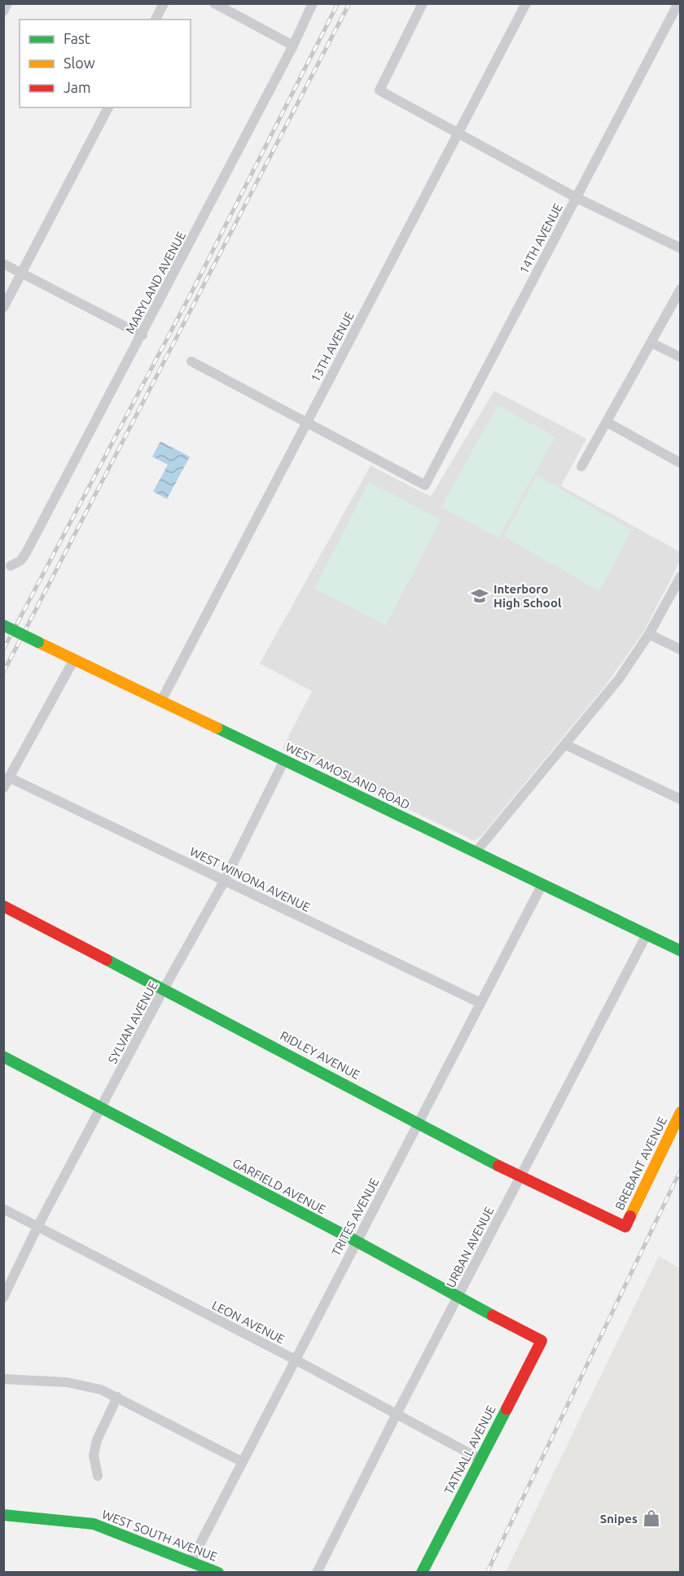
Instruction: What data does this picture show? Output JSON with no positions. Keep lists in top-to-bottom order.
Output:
{
  "streets": {
    "street": [
      "14TH AVENUE",
      "MARYLAND AVENUE",
      "13TH AVENUE",
      "WEST AMOSLAND ROAD",
      "WEST WINONA AVENUE",
      "SYLVAN AVENUE",
      "RIDLEY AVENUE",
      "BREBANT AVENUE",
      "GARFIELD AVENUE",
      "TRITES AVENUE",
      "URBAN AVENUE",
      "LEON AVENUE",
      "TATNALL AVENUE",
      "WEST SOUTH AVENUE"
    ]
  },
  "crossings": [
    ["14TH AVENUE", "13TH AVENUE"],
    ["13TH AVENUE", "WEST AMOSLAND ROAD"],
    ["WEST AMOSLAND ROAD", "SYLVAN AVENUE"],
    ["WEST AMOSLAND ROAD", "TRITES AVENUE"],
    ["WEST AMOSLAND ROAD", "URBAN AVENUE"],
    ["WEST WINONA AVENUE", "SYLVAN AVENUE"],
    ["WEST WINONA AVENUE", "TRITES AVENUE"],
    ["SYLVAN AVENUE", "RIDLEY AVENUE"],
    ["SYLVAN AVENUE", "GARFIELD AVENUE"],
    ["SYLVAN AVENUE", "LEON AVENUE"],
    ["RIDLEY AVENUE", "BREBANT AVENUE"],
    ["RIDLEY AVENUE", "TRITES AVENUE"],
    ["RIDLEY AVENUE", "URBAN AVENUE"],
    ["GARFIELD AVENUE", "TRITES AVENUE"],
    ["GARFIELD AVENUE", "URBAN AVENUE"],
    ["GARFIELD AVENUE", "TATNALL AVENUE"],
    ["TRITES AVENUE", "LEON AVENUE"],
    ["TRITES AVENUE", "WEST SOUTH AVENUE"],
    ["URBAN AVENUE", "LEON AVENUE"],
    ["LEON AVENUE", "TATNALL AVENUE"]
  ],
  "places": {
    "school or university": ["Interboro High School"],
    "shop": ["Snipes"]
  },
  "legend": ["Fast", "Slow", "Jam"]
}
